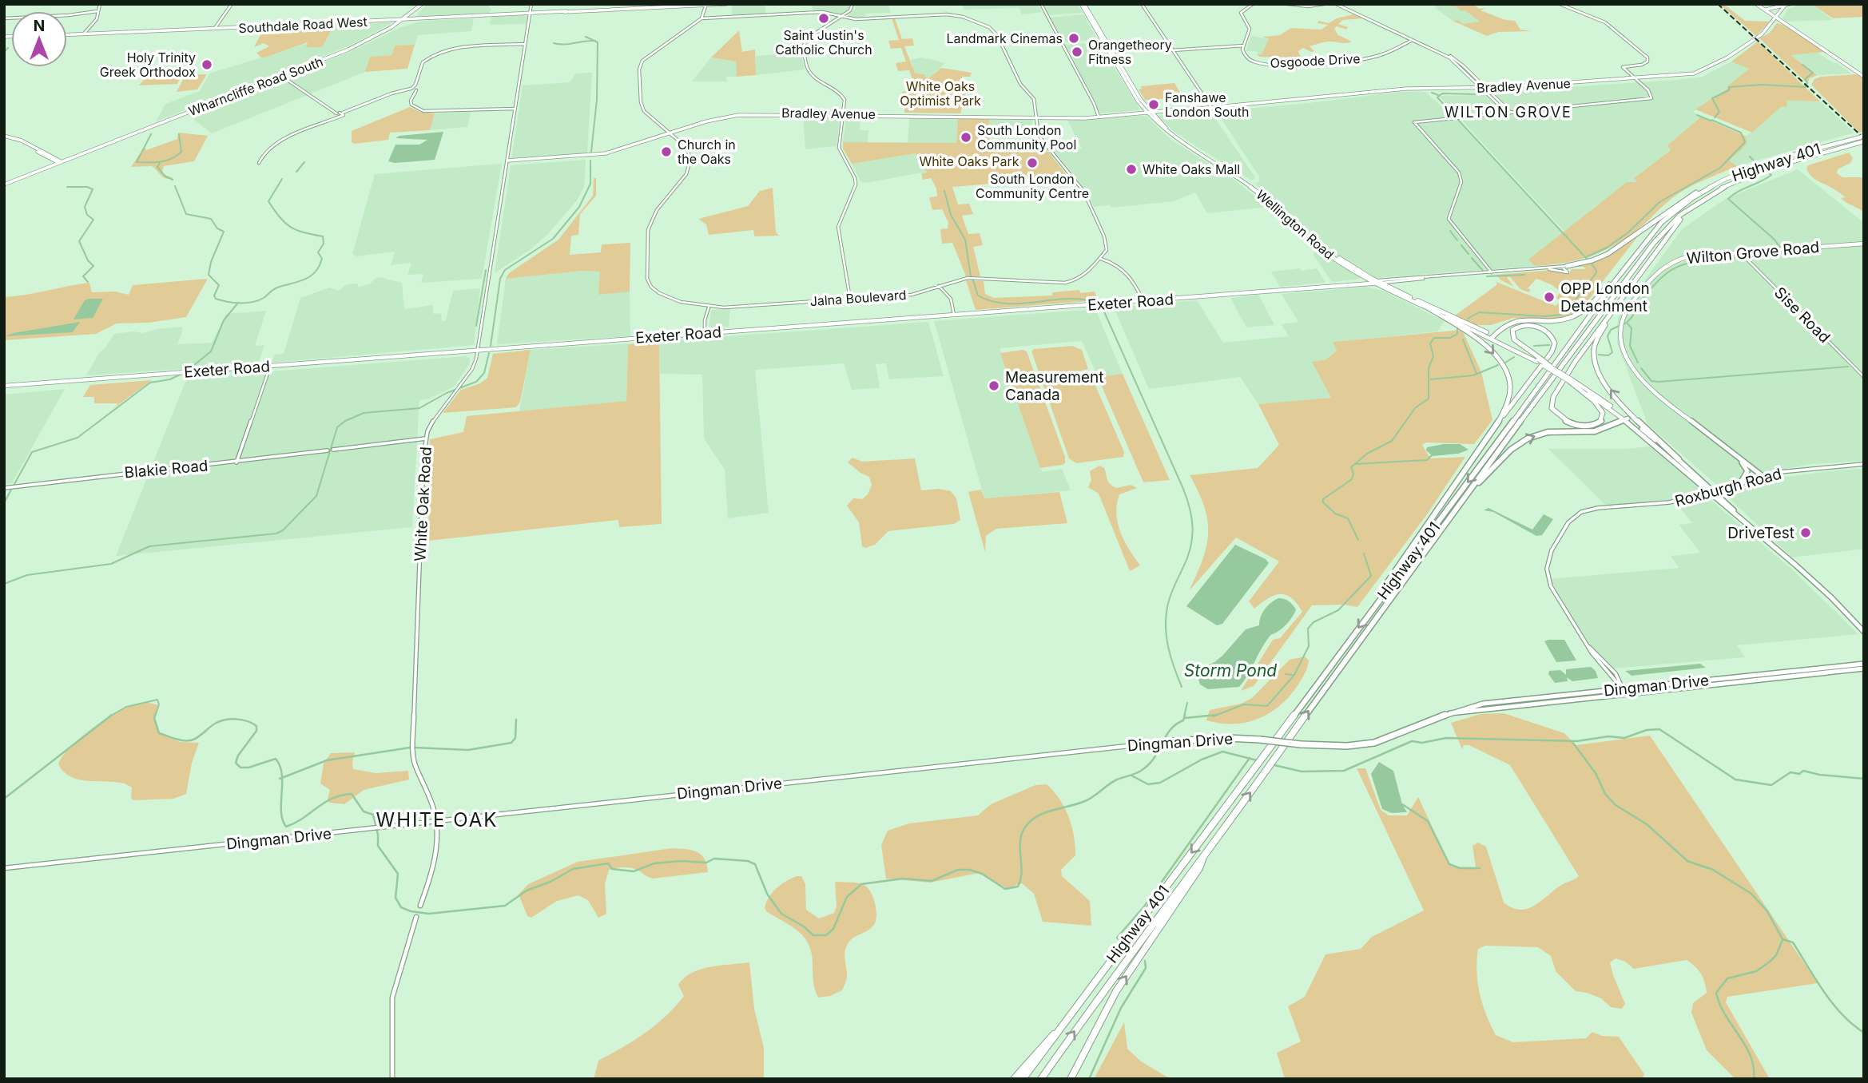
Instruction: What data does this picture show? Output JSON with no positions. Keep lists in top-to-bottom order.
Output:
{
  "streets": {
    "highway": ["Highway 401"],
    "main road": [
      "Southdale Road West",
      "Bradley Avenue",
      "Wharncliffe Road South",
      "Wellington Road",
      "Wilton Grove Road",
      "Exeter Road",
      "Roxburgh Road",
      "Dingman Drive"
    ],
    "street": [
      "Osgoode Drive",
      "Jalna Boulevard",
      "Sise Road",
      "Blakie Road",
      "White Oak Road"
    ]
  },
  "crossings": [
    ["Southdale Road West", "Wharncliffe Road South"],
    ["Southdale Road West", "White Oak Road"],
    ["Bradley Avenue", "Wellington Road"],
    ["Bradley Avenue", "Jalna Boulevard"],
    ["Bradley Avenue", "White Oak Road"],
    ["Wellington Road", "Exeter Road"],
    ["Wilton Grove Road", "Sise Road"],
    ["Wilton Grove Road", "Roxburgh Road"],
    ["Exeter Road", "White Oak Road"],
    ["Roxburgh Road", "Dingman Drive"],
    ["White Oak Road", "Dingman Drive"]
  ],
  "districts": ["WILTON GROVE", "WHITE OAK"],
  "water": ["Storm Pond"],
  "parks": ["White Oaks Optimist Park", "White Oaks Park"],
  "places": [
    "Saint Justin's Catholic Church",
    "Landmark Cinemas",
    "Orangetheory Fitness",
    "Holy Trinity Greek Orthodox",
    "Fanshawe London South",
    "South London Community Pool",
    "Church in the Oaks",
    "South London Community Centre",
    "White Oaks Mall",
    "OPP London Detachment",
    "Measurement Canada",
    "DriveTest"
  ],
  "north": "top"
}
